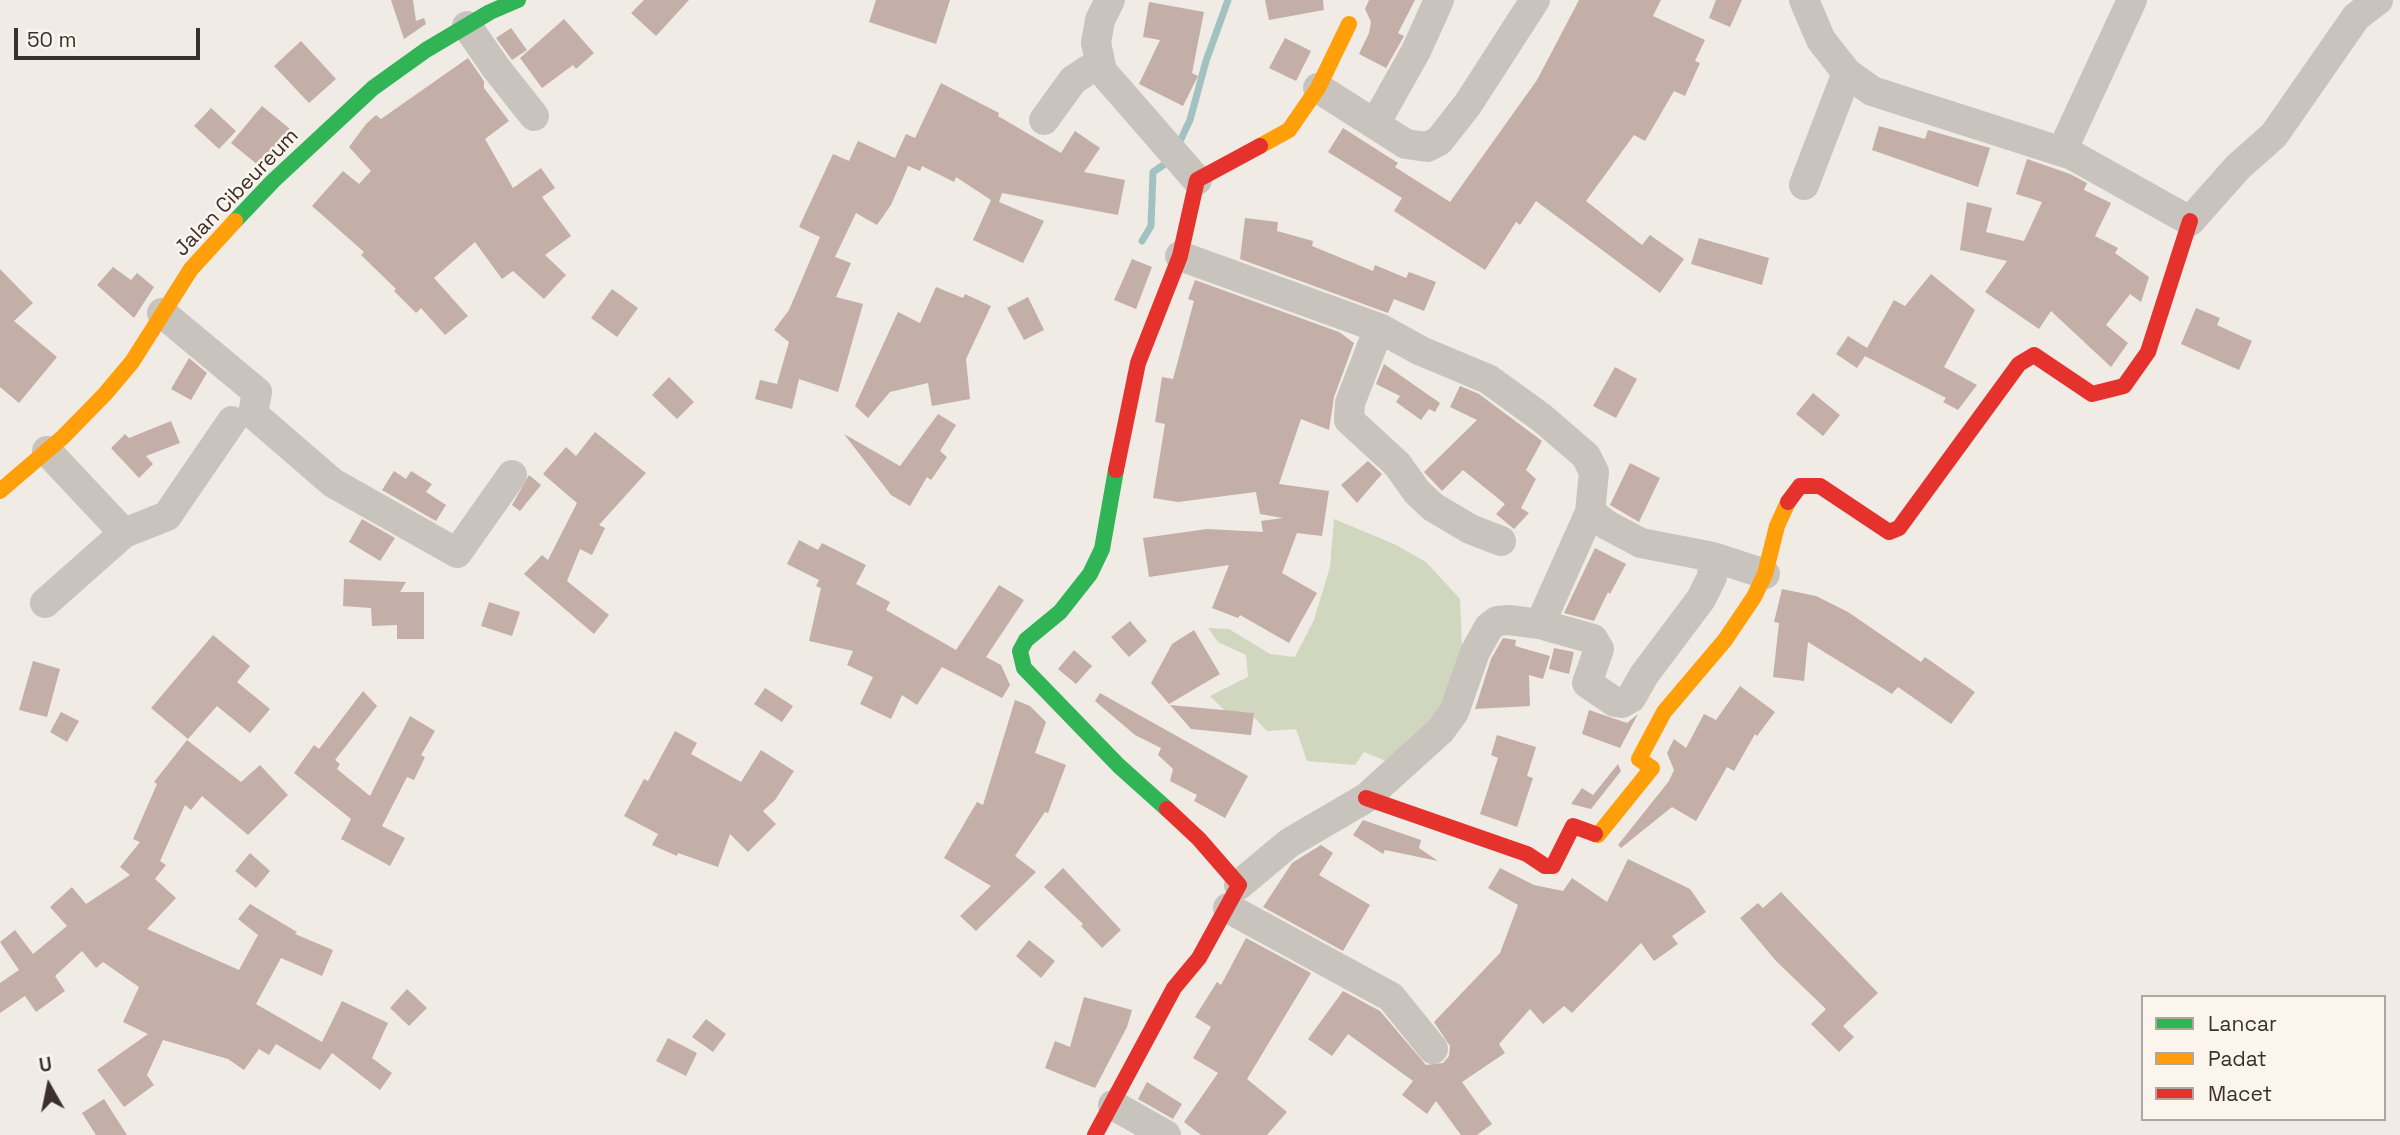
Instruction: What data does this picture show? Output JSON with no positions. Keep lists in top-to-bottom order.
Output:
{
  "streets": {
    "street": ["Jalan Cibeureum"]
  },
  "legend": ["Lancar", "Padat", "Macet"],
  "scale_bar": "50 m",
  "north": "top"
}
